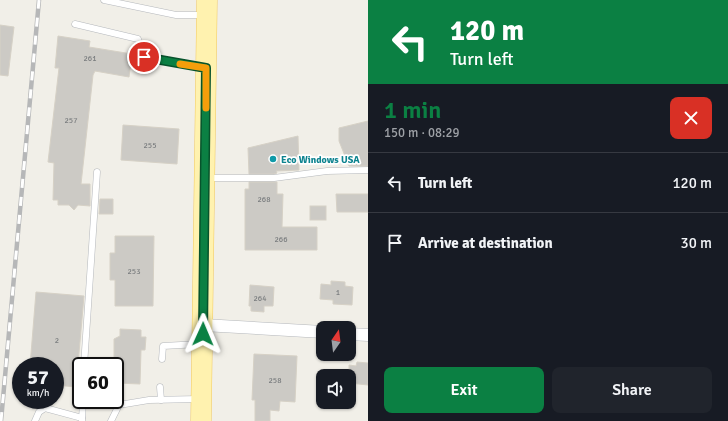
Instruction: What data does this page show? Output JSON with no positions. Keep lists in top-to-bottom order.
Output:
{
  "places": ["Eco Windows USA"],
  "house_numbers": [
    "261",
    "257",
    "255",
    "268",
    "266",
    "253",
    "1",
    "264",
    "2",
    "258"
  ],
  "north": "top",
  "page": {
    "turn": ["120 m", "Turn left"],
    "heading": ["1 min", "150 m · 08:29"],
    "list": [
      {
        "name": "Turn left",
        "value": "120 m"
      },
      {
        "name": "Arrive at destination",
        "value": "30 m"
      }
    ],
    "speed": "57 km/h",
    "limit": "60",
    "buttons": ["Exit", "Share"]
  }
}
